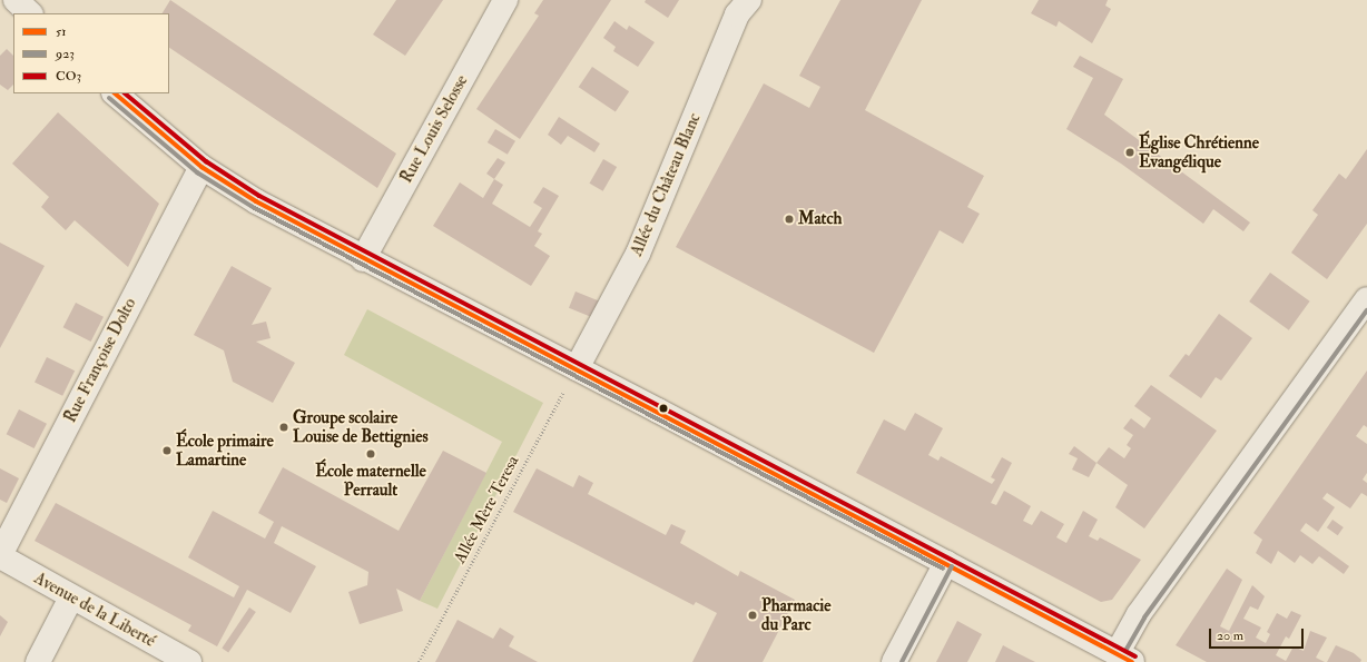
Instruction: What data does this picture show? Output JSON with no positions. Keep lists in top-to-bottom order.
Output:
{
  "streets": {
    "street": [
      "Rue Louis Selosse",
      "Allée du Château Blanc",
      "Rue Françoise Dolto",
      "Avenue de la Liberté"
    ],
    "path": ["Allée Mère Teresa"]
  },
  "crossings": [
    ["Allée du Château Blanc", "Allée Mère Teresa"],
    ["Rue Françoise Dolto", "Avenue de la Liberté"]
  ],
  "places": [
    "Église Chrétienne Evangélique",
    "Match",
    "Groupe scolaire Louise de Bettignies",
    "École primaire Lamartine",
    "École maternelle Perrault",
    "Pharmacie du Parc"
  ],
  "lines": ["transit line 51", "transit line CO3", "transit line 923"],
  "legend": ["51", "923", "CO3"],
  "scale_bar": "20 m"
}
